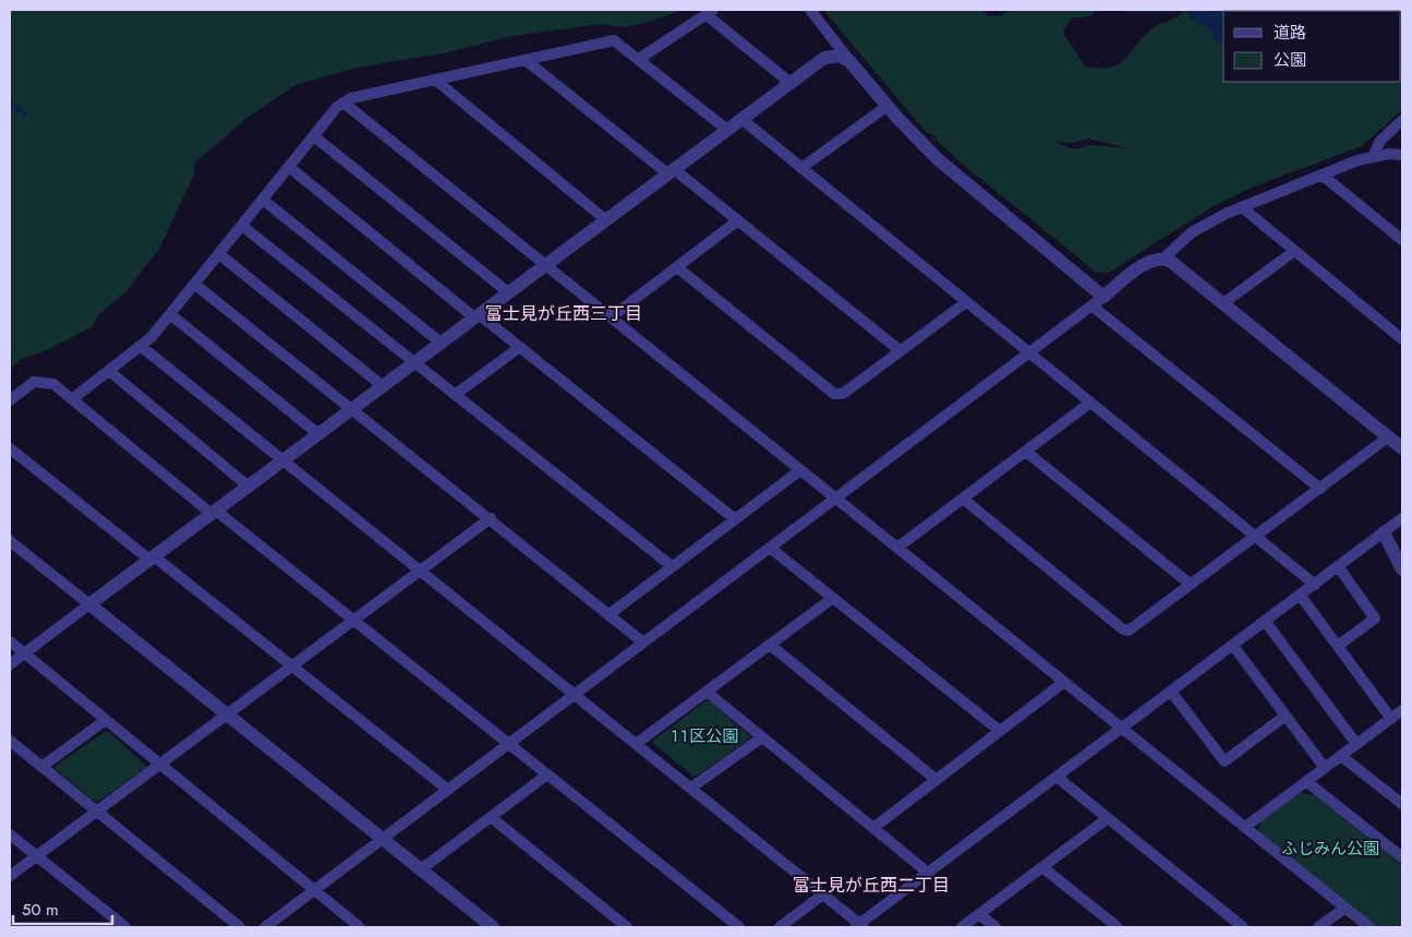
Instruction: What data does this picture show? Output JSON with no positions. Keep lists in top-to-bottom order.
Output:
{
  "districts": ["富士見が丘西三丁目", "富士見が丘西二丁目"],
  "parks": ["１１区公園", "ふじみん公園"],
  "legend": ["道路", "公園"],
  "scale_bar": "50 m"
}
